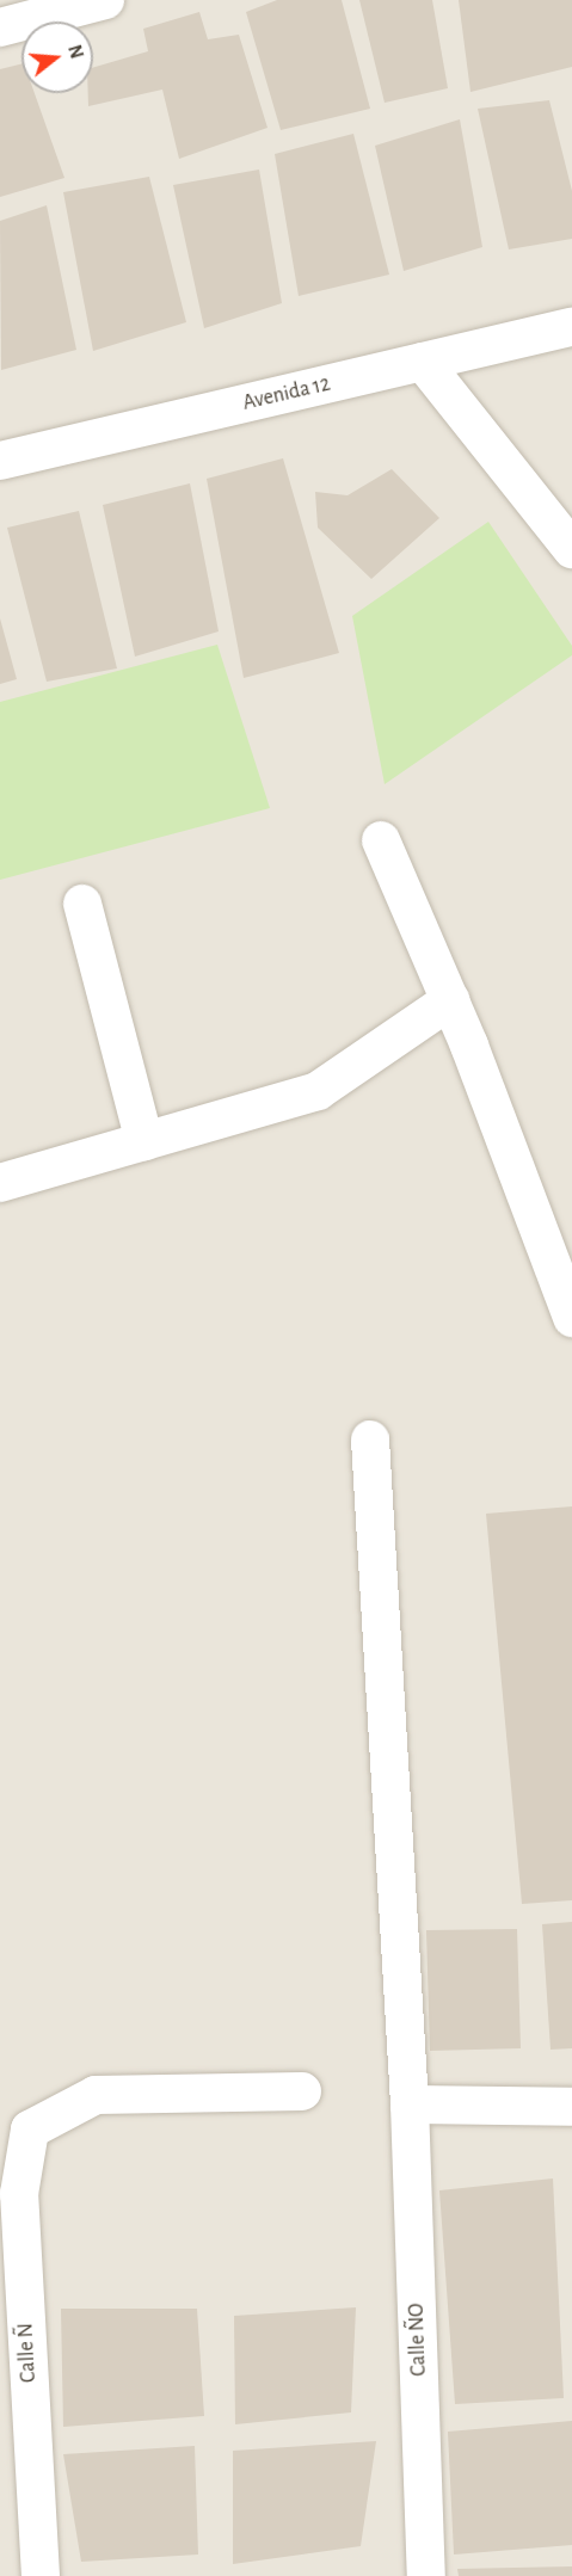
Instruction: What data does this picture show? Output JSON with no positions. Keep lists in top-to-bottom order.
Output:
{
  "streets": {
    "street": ["Avenida 12", "Calle ÑO", "Calle Ñ"]
  },
  "north": "right"
}
